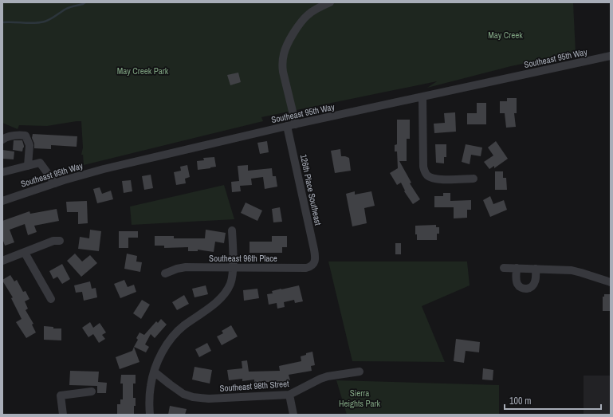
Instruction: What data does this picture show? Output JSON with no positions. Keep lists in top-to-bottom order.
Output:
{
  "streets": {
    "street": [
      "Southeast 95th Way",
      "126th Place Southeast",
      "Southeast 96th Place",
      "Southeast 98th Street"
    ]
  },
  "crossings": [
    ["Southeast 95th Way", "126th Place Southeast"],
    ["126th Place Southeast", "Southeast 96th Place"]
  ],
  "parks": ["May Creek", "May Creek Park", "Sierra Heights Park"],
  "scale_bar": "100 m"
}
